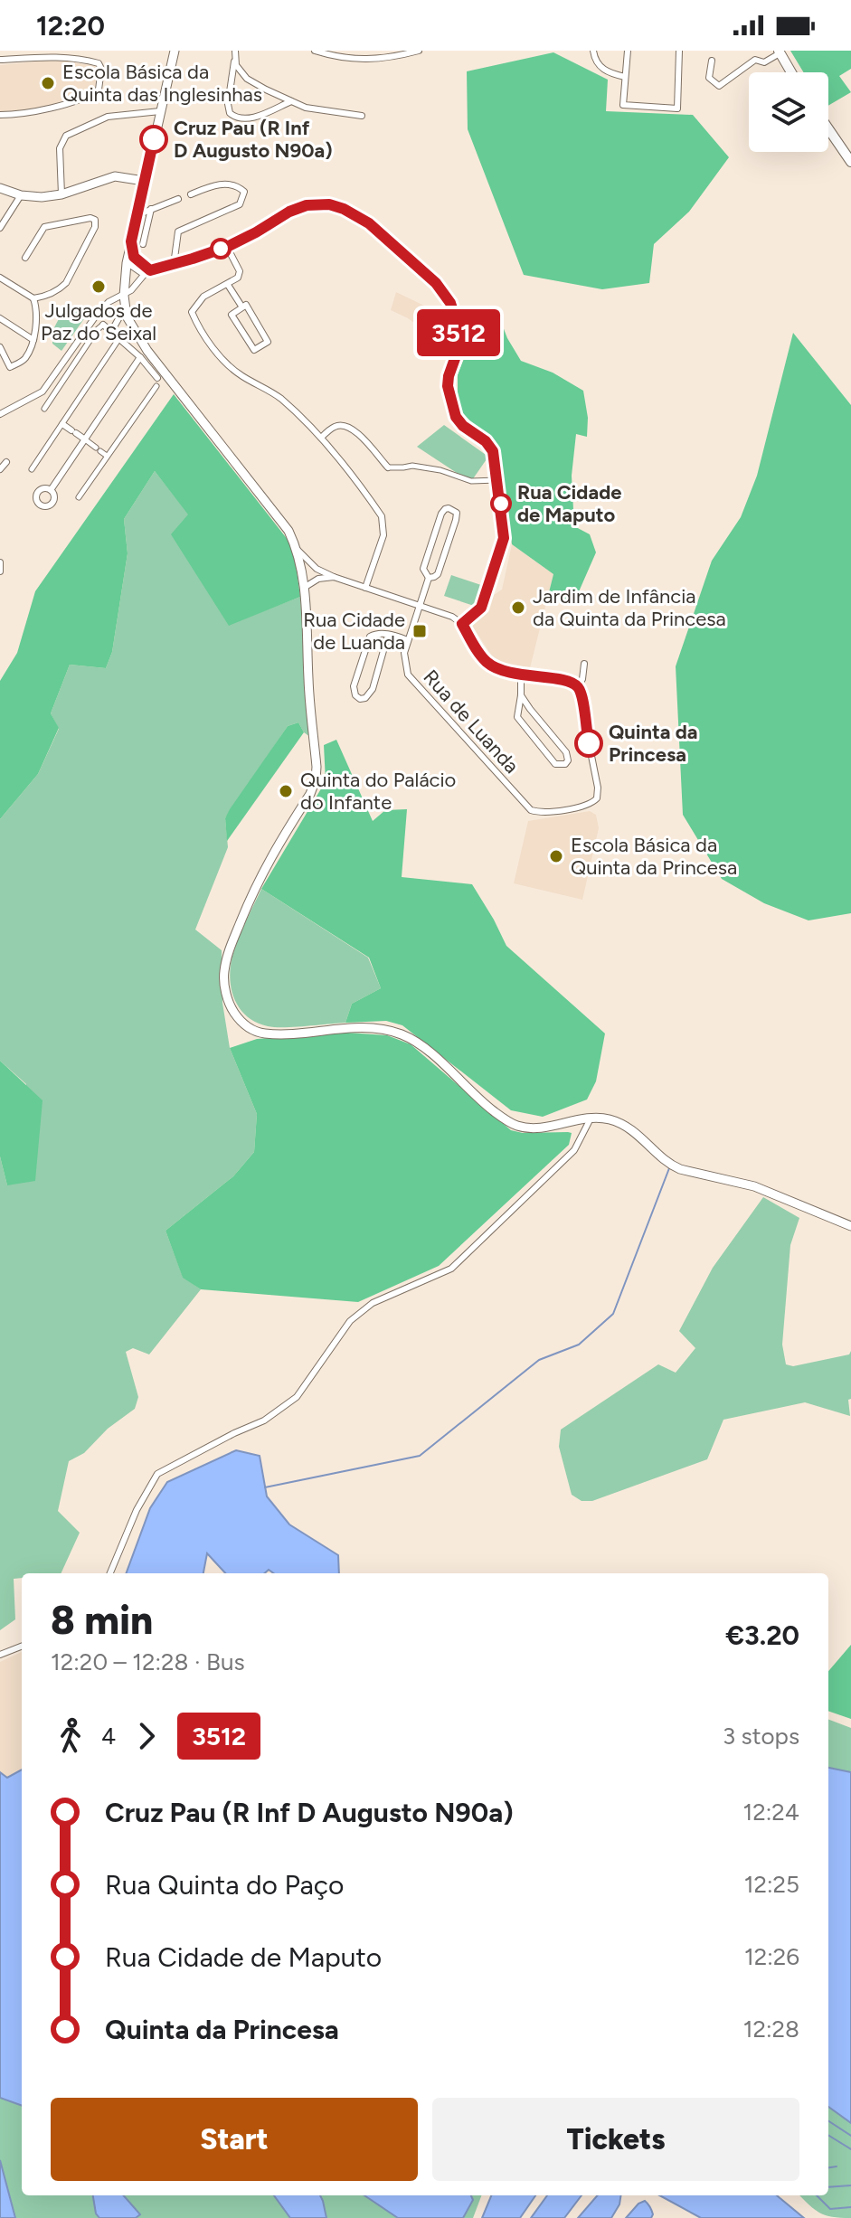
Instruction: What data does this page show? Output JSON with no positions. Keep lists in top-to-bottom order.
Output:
{
  "streets": {
    "street": ["Rua de Luanda"]
  },
  "places": {
    "other": [
      "Escola Básica da Quinta das Inglesinhas",
      "Cruz Pau (R Inf D Augusto N90a)",
      "Julgados de Paz do Seixal",
      "Rua Cidade de Maputo",
      "Jardim de Infância da Quinta da Princesa",
      "Quinta da Princesa",
      "Quinta do Palácio do Infante",
      "Escola Básica da Quinta da Princesa"
    ],
    "transit": ["Rua Cidade de Luanda"]
  },
  "lines": ["bus line 3512"],
  "page": {
    "status": "12:20",
    "on_map": "3512",
    "heading": ["8 min", "12:20 – 12:28 · Bus", "€3.20"],
    "legs": ["4", "3512", "3 stops"],
    "list": [
      {
        "name": "Cruz Pau (R Inf D Augusto N90a)",
        "value": "12:24"
      },
      {
        "name": "Rua Quinta do Paço",
        "value": "12:25"
      },
      {
        "name": "Rua Cidade de Maputo",
        "value": "12:26"
      },
      {
        "name": "Quinta da Princesa",
        "value": "12:28"
      }
    ],
    "buttons": ["Start", "Tickets"]
  }
}
